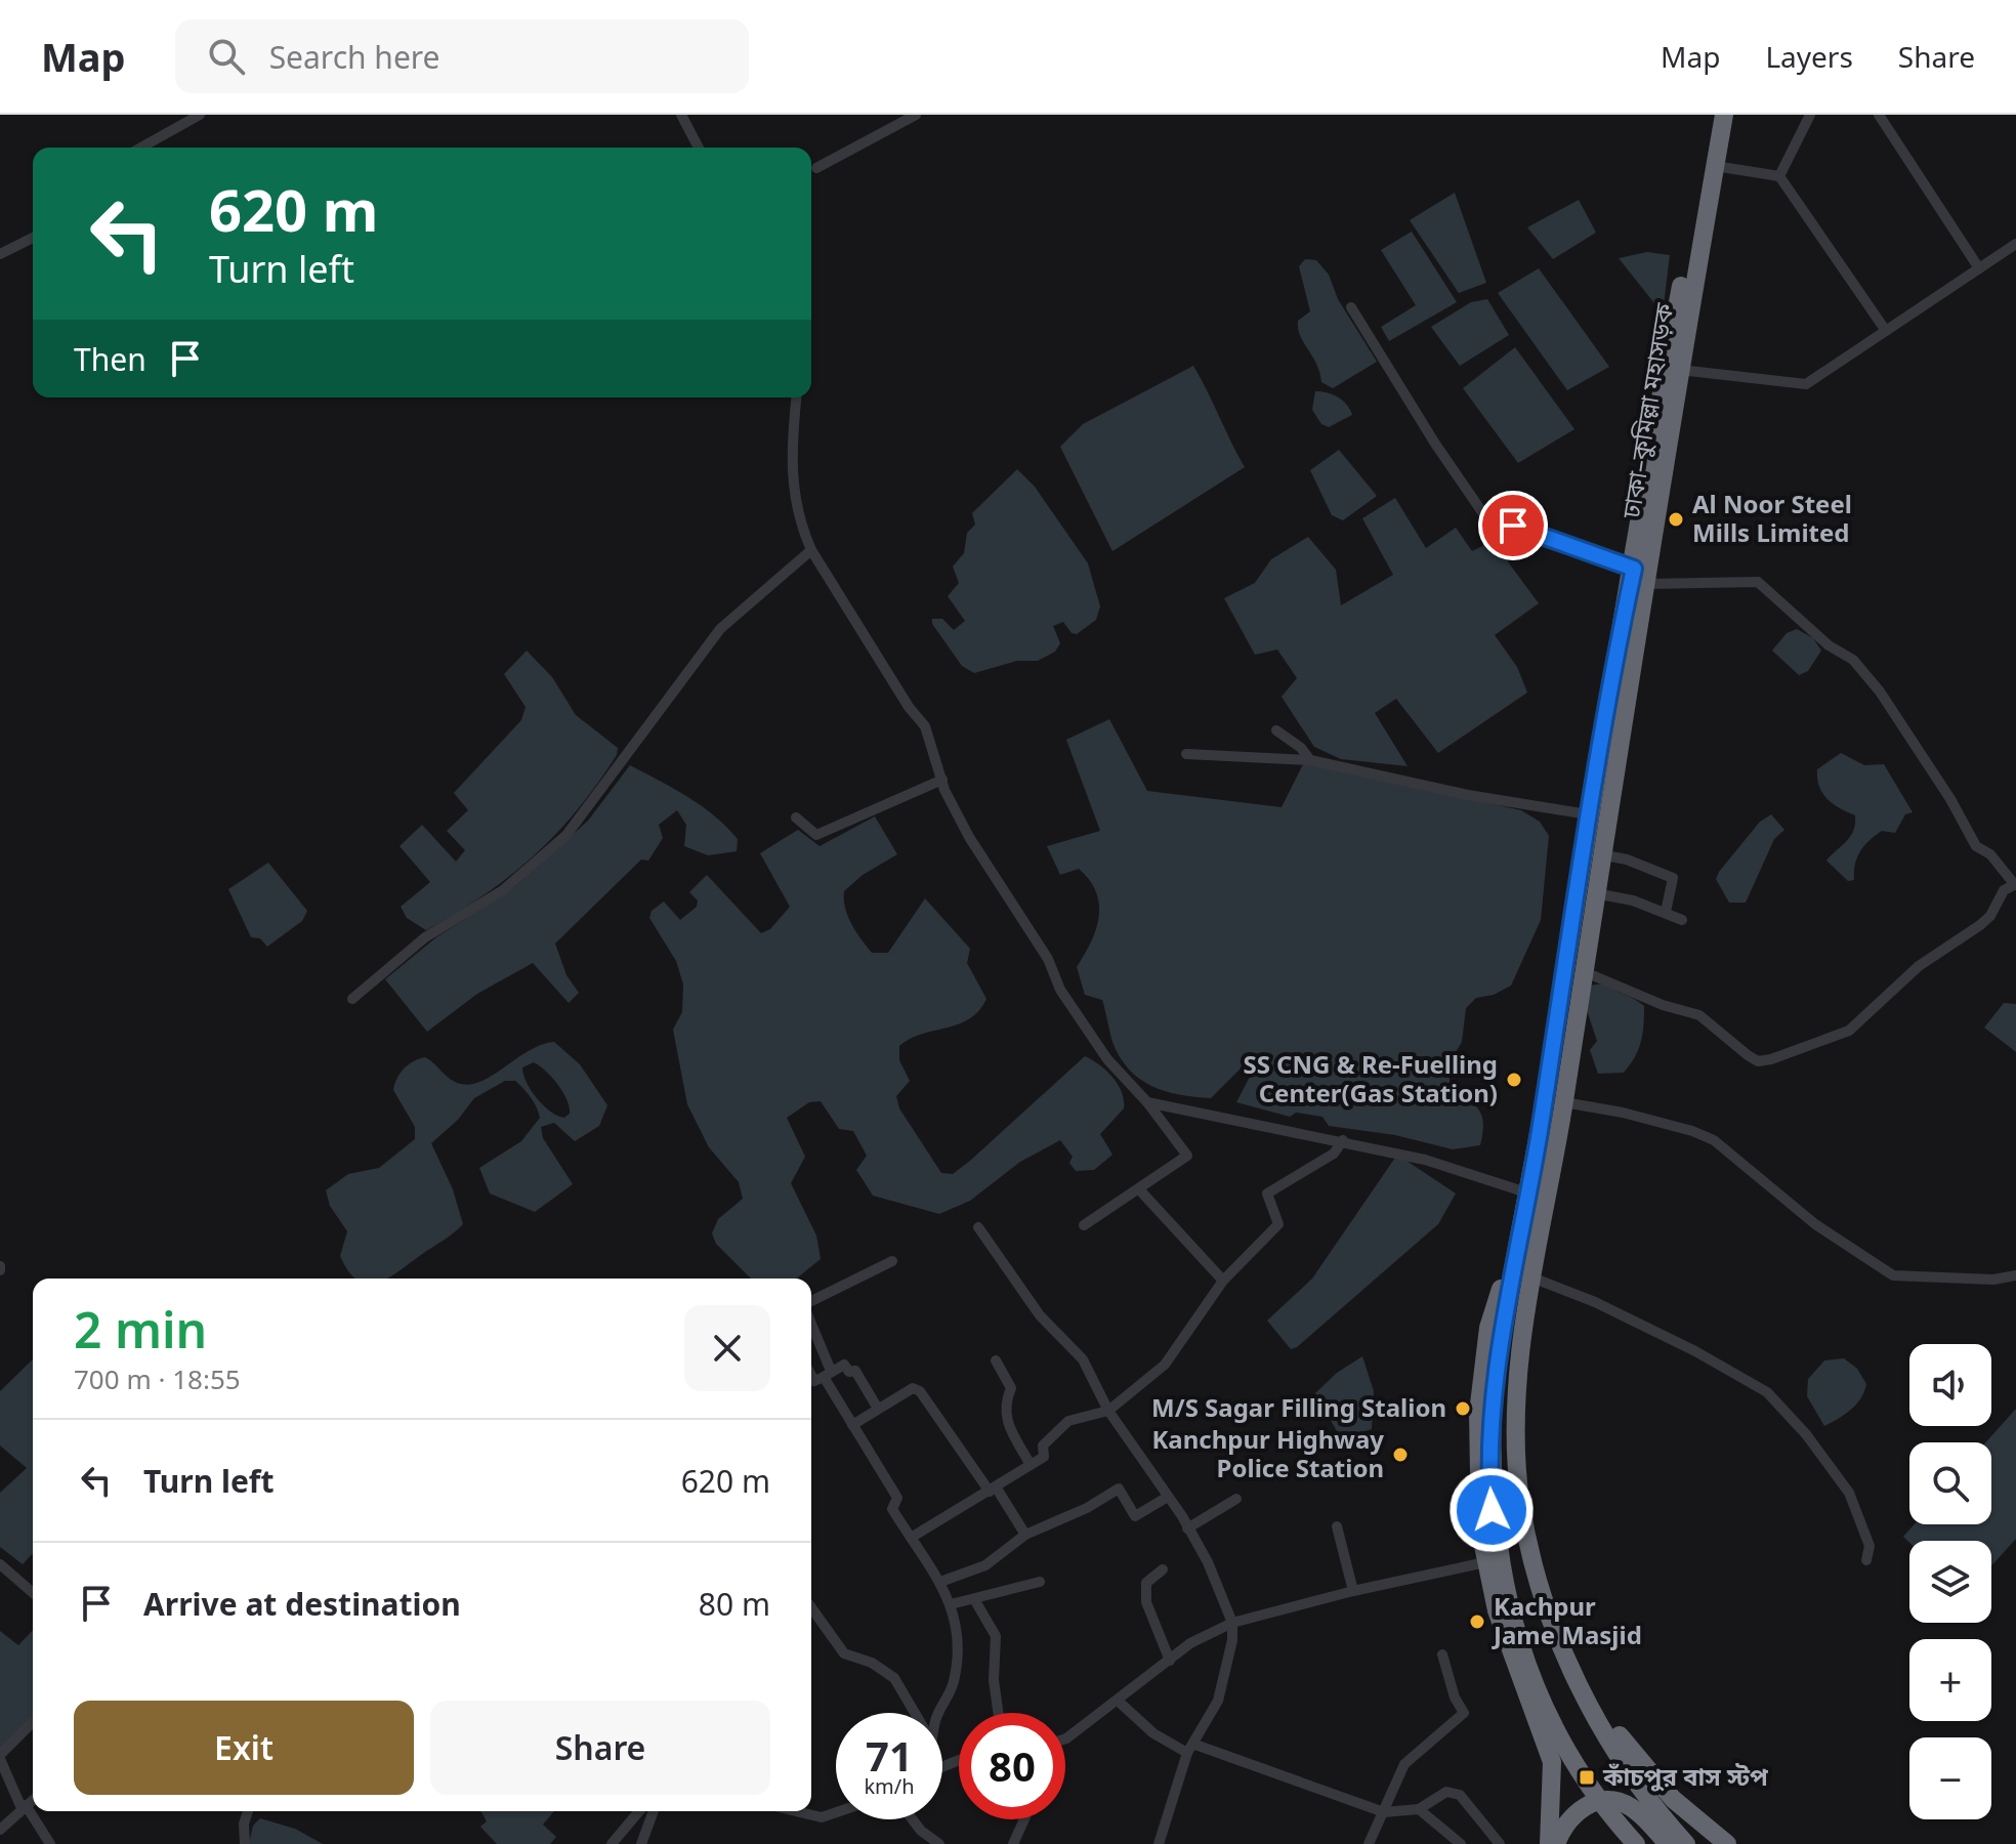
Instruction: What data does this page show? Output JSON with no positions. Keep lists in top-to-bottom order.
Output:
{
  "streets": {
    "highway": ["ঢাকা–কুমিল্লা মহাসড়ক"]
  },
  "places": {
    "other": [
      "Al Noor Steel Mills Limited",
      "SS CNG & Re-Fuelling Center(Gas Station)",
      "M/S Sagar Filling Stalion",
      "Kanchpur Highway Police Station",
      "Kachpur Jame Masjid"
    ],
    "transit": ["কাঁচপুর বাস স্টপ"]
  },
  "page": {
    "header": "Map",
    "search": "Search here",
    "nav": ["Map", "Layers", "Share"],
    "turn": ["620 m", "Turn left"],
    "then": "Then",
    "heading": ["2 min", "700 m · 18:55"],
    "map_buttons": ["+", "−"],
    "list": [
      {
        "name": "Turn left",
        "value": "620 m"
      },
      {
        "name": "Arrive at destination",
        "value": "80 m"
      }
    ],
    "buttons": ["Exit", "Share"],
    "speed": "71 km/h",
    "limit": "80"
  }
}
